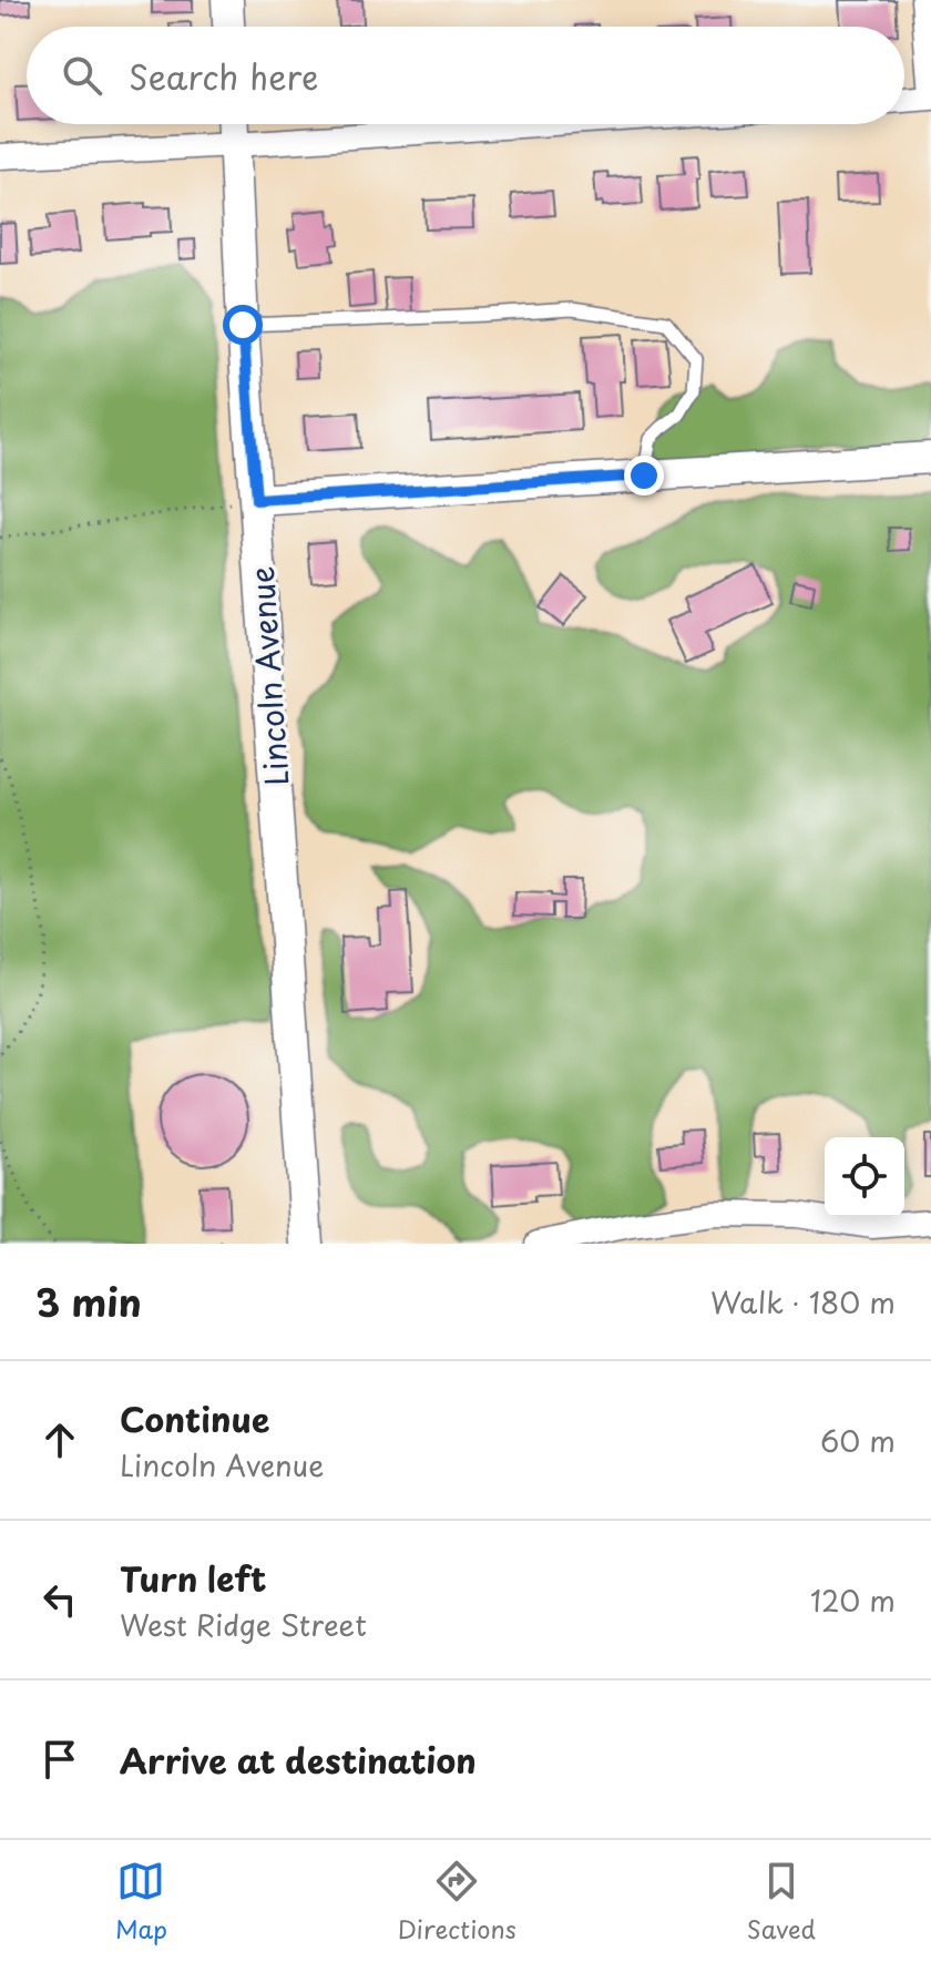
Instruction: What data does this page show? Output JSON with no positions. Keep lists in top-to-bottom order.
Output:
{
  "streets": {
    "street": ["Lincoln Avenue"]
  },
  "page": {
    "search": "Search here",
    "heading": ["3 min", "Walk · 180 m"],
    "list": [
      ["Continue", "Lincoln Avenue", "60 m"],
      ["Turn left", "West Ridge Street", "120 m"],
      "Arrive at destination"
    ],
    "nav": ["Map", "Directions", "Saved"]
  }
}
